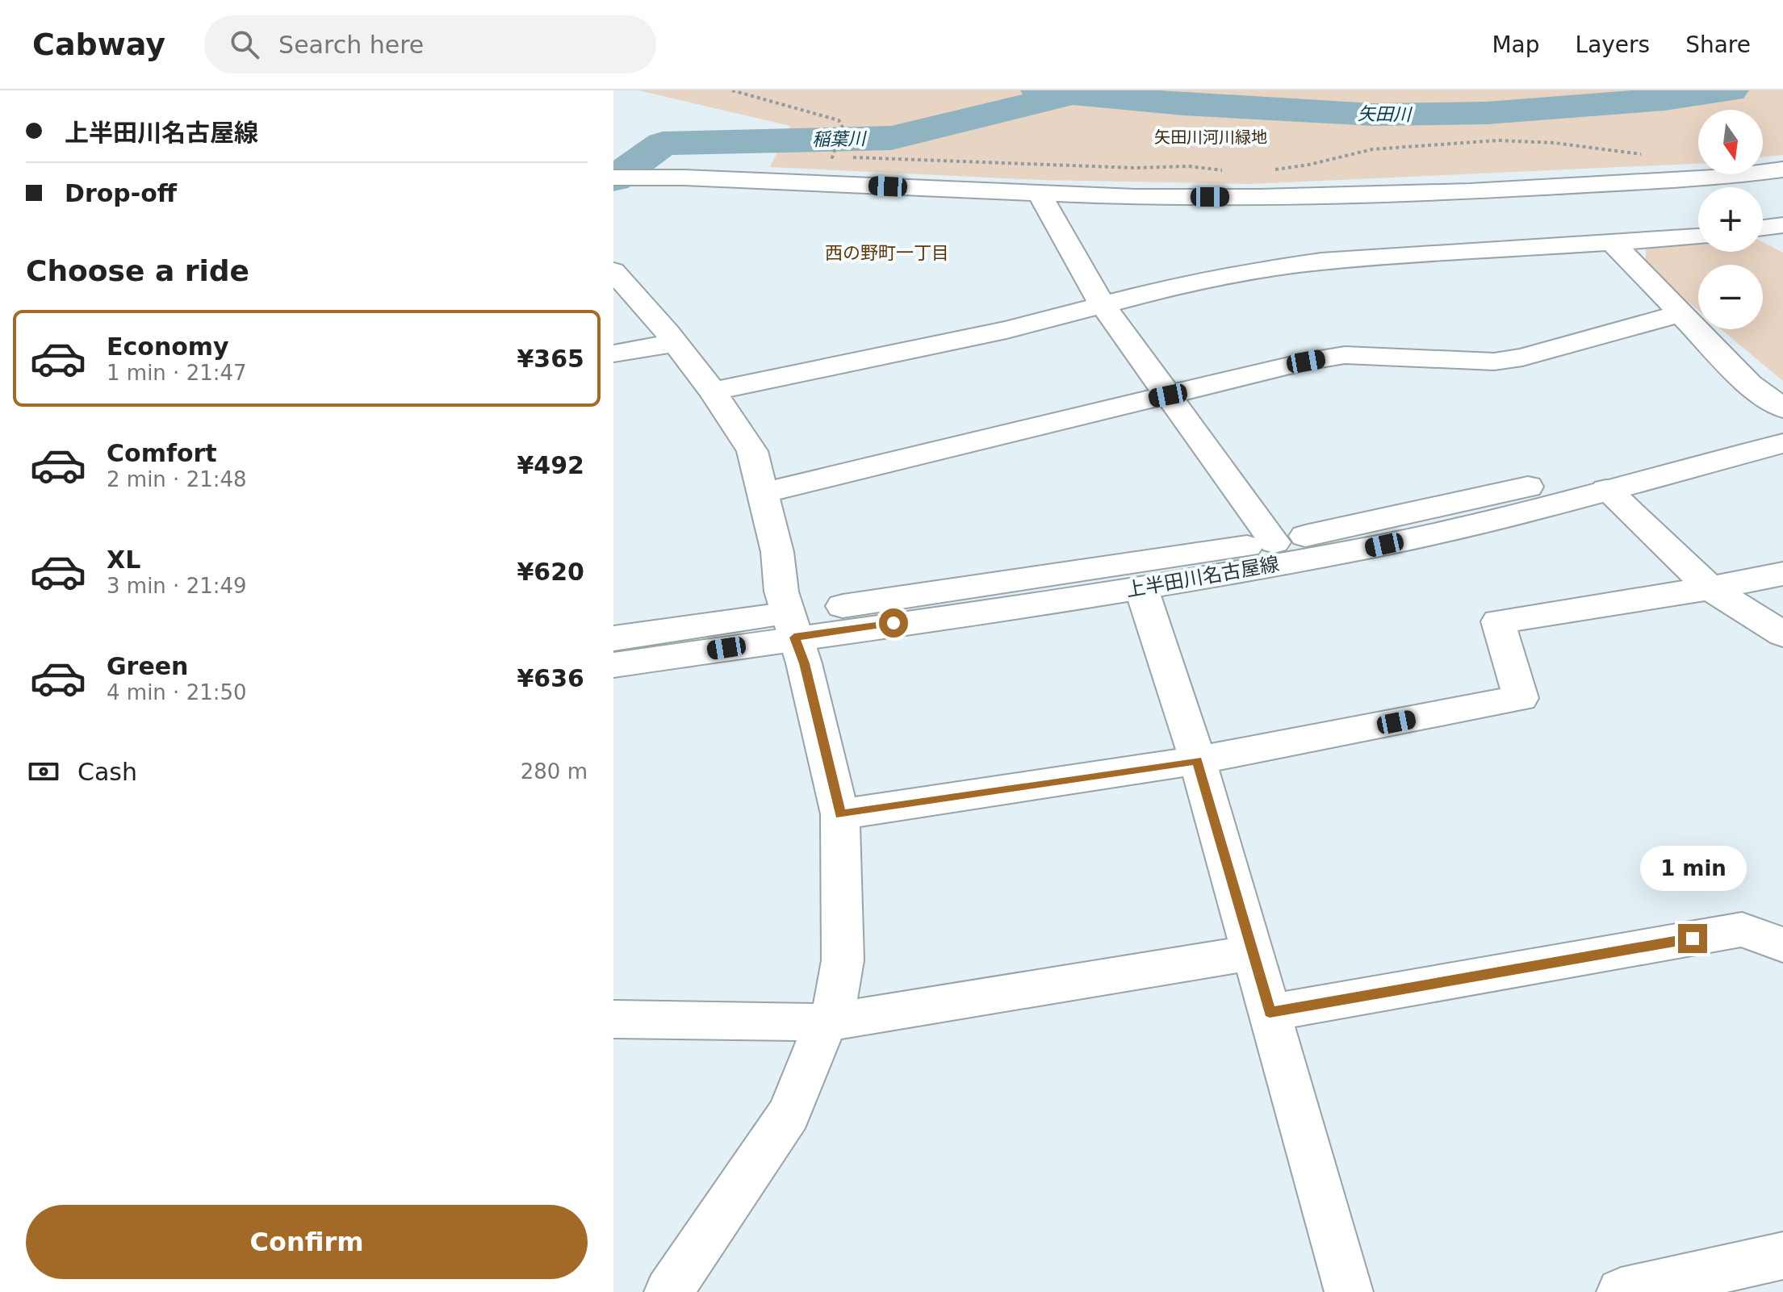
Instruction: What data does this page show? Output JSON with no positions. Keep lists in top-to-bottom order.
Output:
{
  "streets": {
    "street": ["上半田川名古屋線"]
  },
  "districts": ["西の野町一丁目"],
  "water": ["矢田川", "稲葉川"],
  "parks": ["矢田川河川緑地"],
  "north": "bottom",
  "page": {
    "header": "Cabway",
    "search": "Search here",
    "nav": ["Map", "Layers", "Share"],
    "banner": ["上半田川名古屋線", "Drop-off"],
    "map_buttons": ["+", "−"],
    "heading": "Choose a ride",
    "list": [
      {
        "name": "Economy",
        "note": "1 min · 21:47",
        "value": "¥365"
      },
      {
        "name": "Comfort",
        "note": "2 min · 21:48",
        "value": "¥492"
      },
      {
        "name": "XL",
        "note": "3 min · 21:49",
        "value": "¥620"
      },
      {
        "name": "Green",
        "note": "4 min · 21:50",
        "value": "¥636"
      }
    ],
    "pay": ["Cash", "280 m"],
    "bubble": "1 min",
    "buttons": "Confirm"
  }
}
